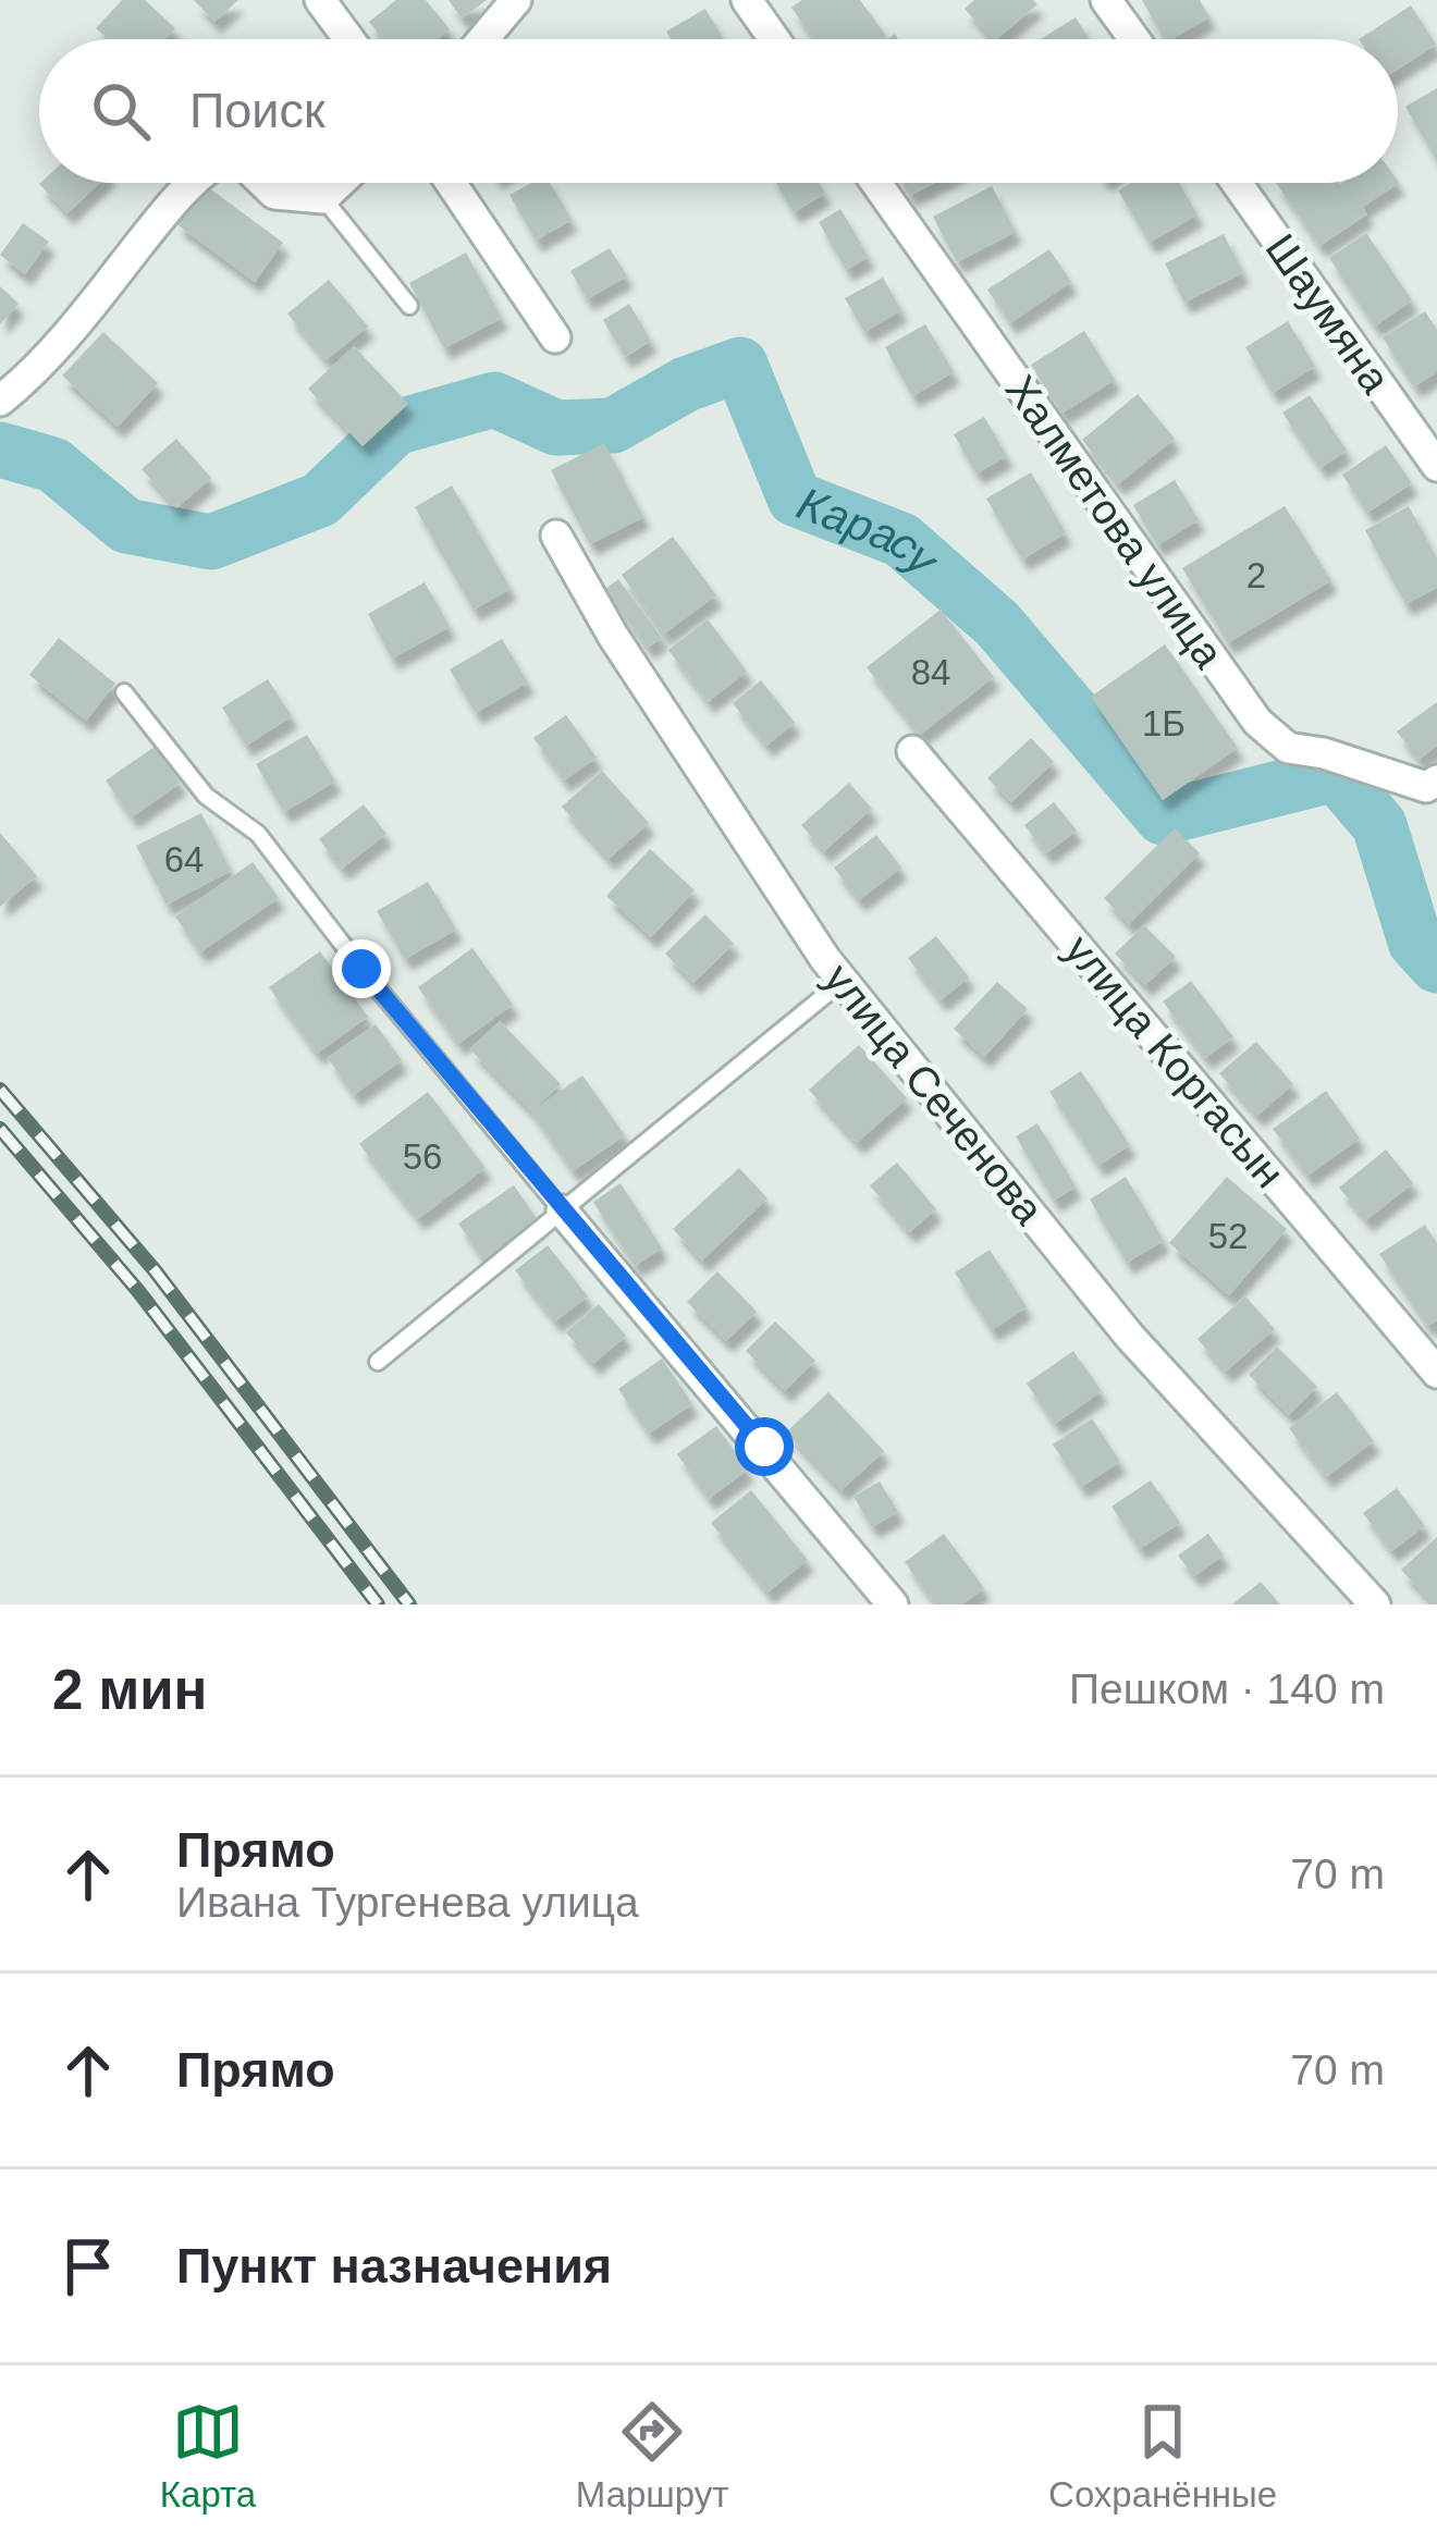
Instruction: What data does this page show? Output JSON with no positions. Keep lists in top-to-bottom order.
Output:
{
  "streets": {
    "street": [
      "Шаумяна",
      "Халметова улица",
      "улица Коргасын",
      "улица Сеченова"
    ]
  },
  "water": ["Карасу"],
  "house_numbers": [
    "2",
    "84",
    "1Б",
    "64",
    "56",
    "52"
  ],
  "page": {
    "search": "Поиск",
    "heading": ["2 мин", "Пешком · 140 m"],
    "list": [
      ["Прямо", "Ивана Тургенева улица", "70 m"],
      ["Прямо", "70 m"],
      "Пункт назначения"
    ],
    "nav": ["Карта", "Маршрут", "Сохранённые"]
  }
}
